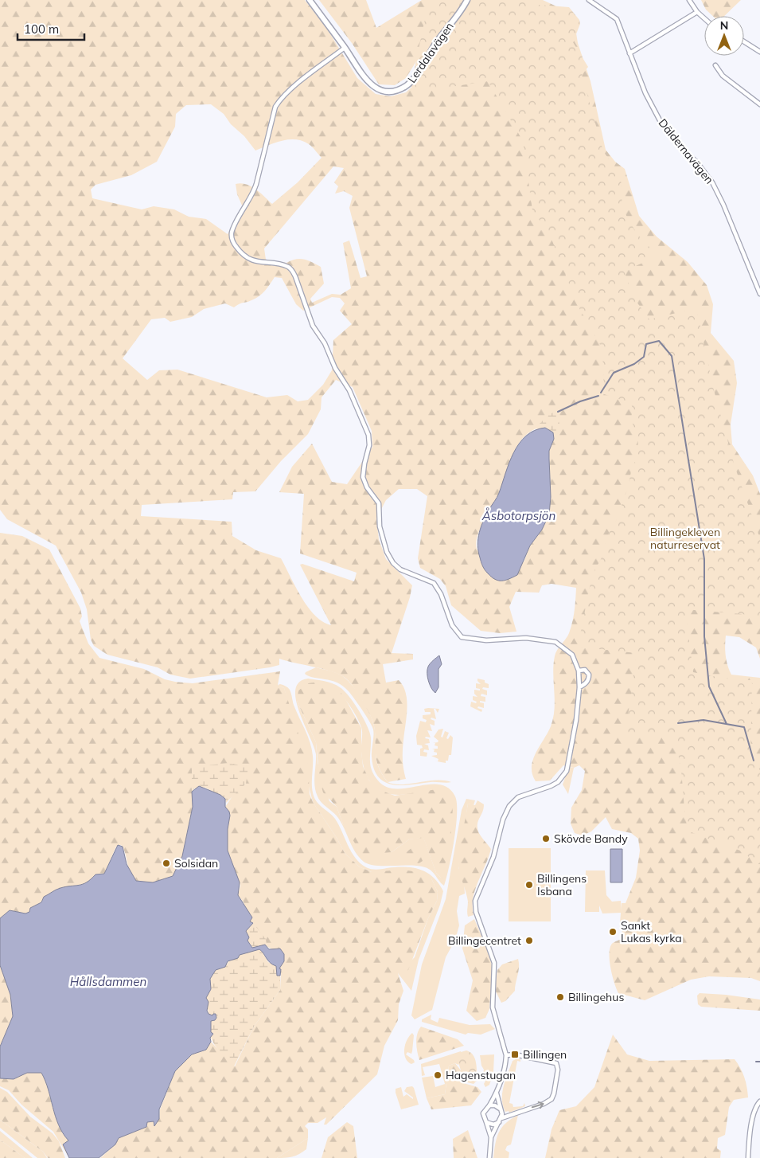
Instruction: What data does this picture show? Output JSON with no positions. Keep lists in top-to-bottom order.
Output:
{
  "streets": {
    "street": ["Lerdalavägen", "Däldernavägen"]
  },
  "water": ["Åsbotorpsjön", "Hållsdammen"],
  "parks": ["Billingekleven naturreservat"],
  "places": {
    "other": [
      "Skövde Bandy",
      "Solsidan",
      "Billingens Isbana",
      "Sankt Lukas kyrka",
      "Billingecentret",
      "Billingehus",
      "Hagenstugan"
    ],
    "transit": ["Billingen"]
  },
  "scale_bar": "100 m",
  "north": "top"
}
